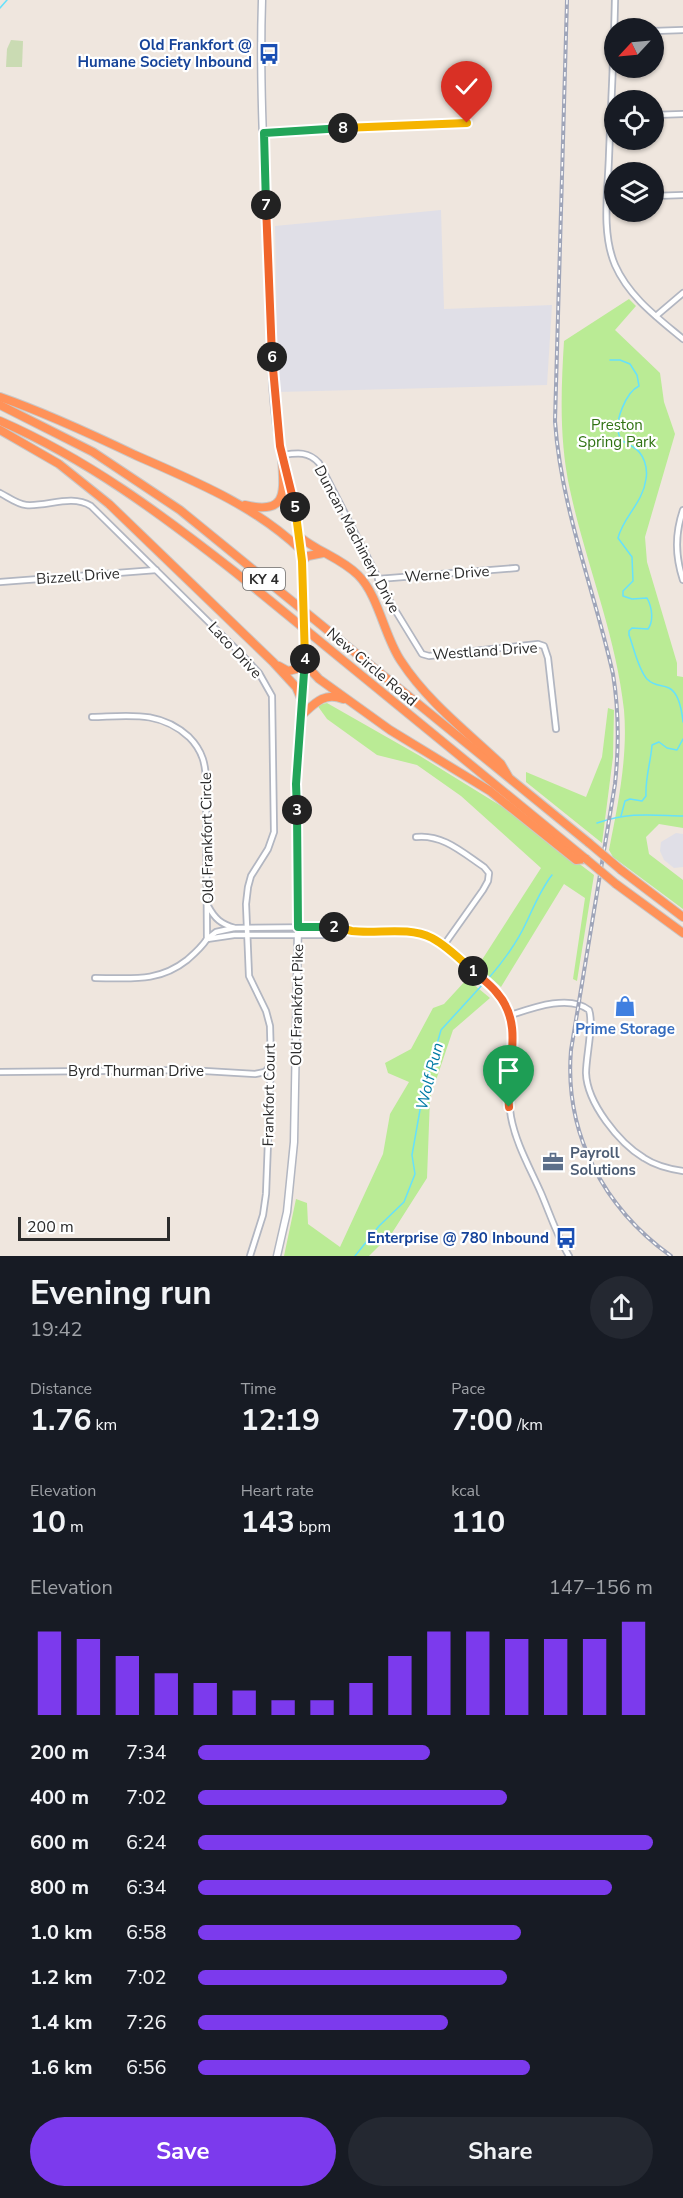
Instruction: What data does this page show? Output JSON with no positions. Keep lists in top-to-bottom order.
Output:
{
  "streets": {
    "highway": ["KY 4", "New Circle Road"],
    "main road": ["Old Frankfort Pike"],
    "street": [
      "Duncan Machinery Drive",
      "Werne Drive",
      "Bizzell Drive",
      "Laco Drive",
      "Westland Drive",
      "Old Frankfort Circle",
      "Byrd Thurman Drive",
      "Frankfort Court"
    ]
  },
  "crossings": [
    ["Duncan Machinery Drive", "Werne Drive"],
    ["Duncan Machinery Drive", "Westland Drive"],
    ["Duncan Machinery Drive", "Old Frankfort Pike"],
    ["Bizzell Drive", "Laco Drive"],
    ["Laco Drive", "Frankfort Court"],
    ["Byrd Thurman Drive", "Frankfort Court"]
  ],
  "water": ["Wolf Run"],
  "parks": ["Preston Spring Park"],
  "places": {
    "bus stop": ["Old Frankfort @ Humane Society Inbound", "Enterprise @ 780 Inbound"],
    "shop": ["Prime Storage"],
    "office": ["Payroll Solutions"]
  },
  "scale_bar": "200 m",
  "north": "bottom left",
  "page": {
    "pins": [
      "8",
      "7",
      "6",
      "5",
      "4",
      "3",
      "2",
      "1"
    ],
    "scale": "200 m",
    "heading": ["Evening run", "19:42"],
    "stats": [
      ["Distance", "1.76 km"],
      ["Time", "12:19"],
      ["Pace", "7:00 /km"],
      ["Elevation", "10 m"],
      ["Heart rate", "143 bpm"],
      ["kcal", "110"]
    ],
    "chart": ["Elevation", "147–156 m"],
    "list": [
      {
        "name": "200 m",
        "note": "7:34"
      },
      {
        "name": "400 m",
        "note": "7:02"
      },
      {
        "name": "600 m",
        "note": "6:24"
      },
      {
        "name": "800 m",
        "note": "6:34"
      },
      {
        "name": "1.0 km",
        "note": "6:58"
      },
      {
        "name": "1.2 km",
        "note": "7:02"
      },
      {
        "name": "1.4 km",
        "note": "7:26"
      },
      {
        "name": "1.6 km",
        "note": "6:56"
      }
    ],
    "buttons": ["Save", "Share"]
  }
}
